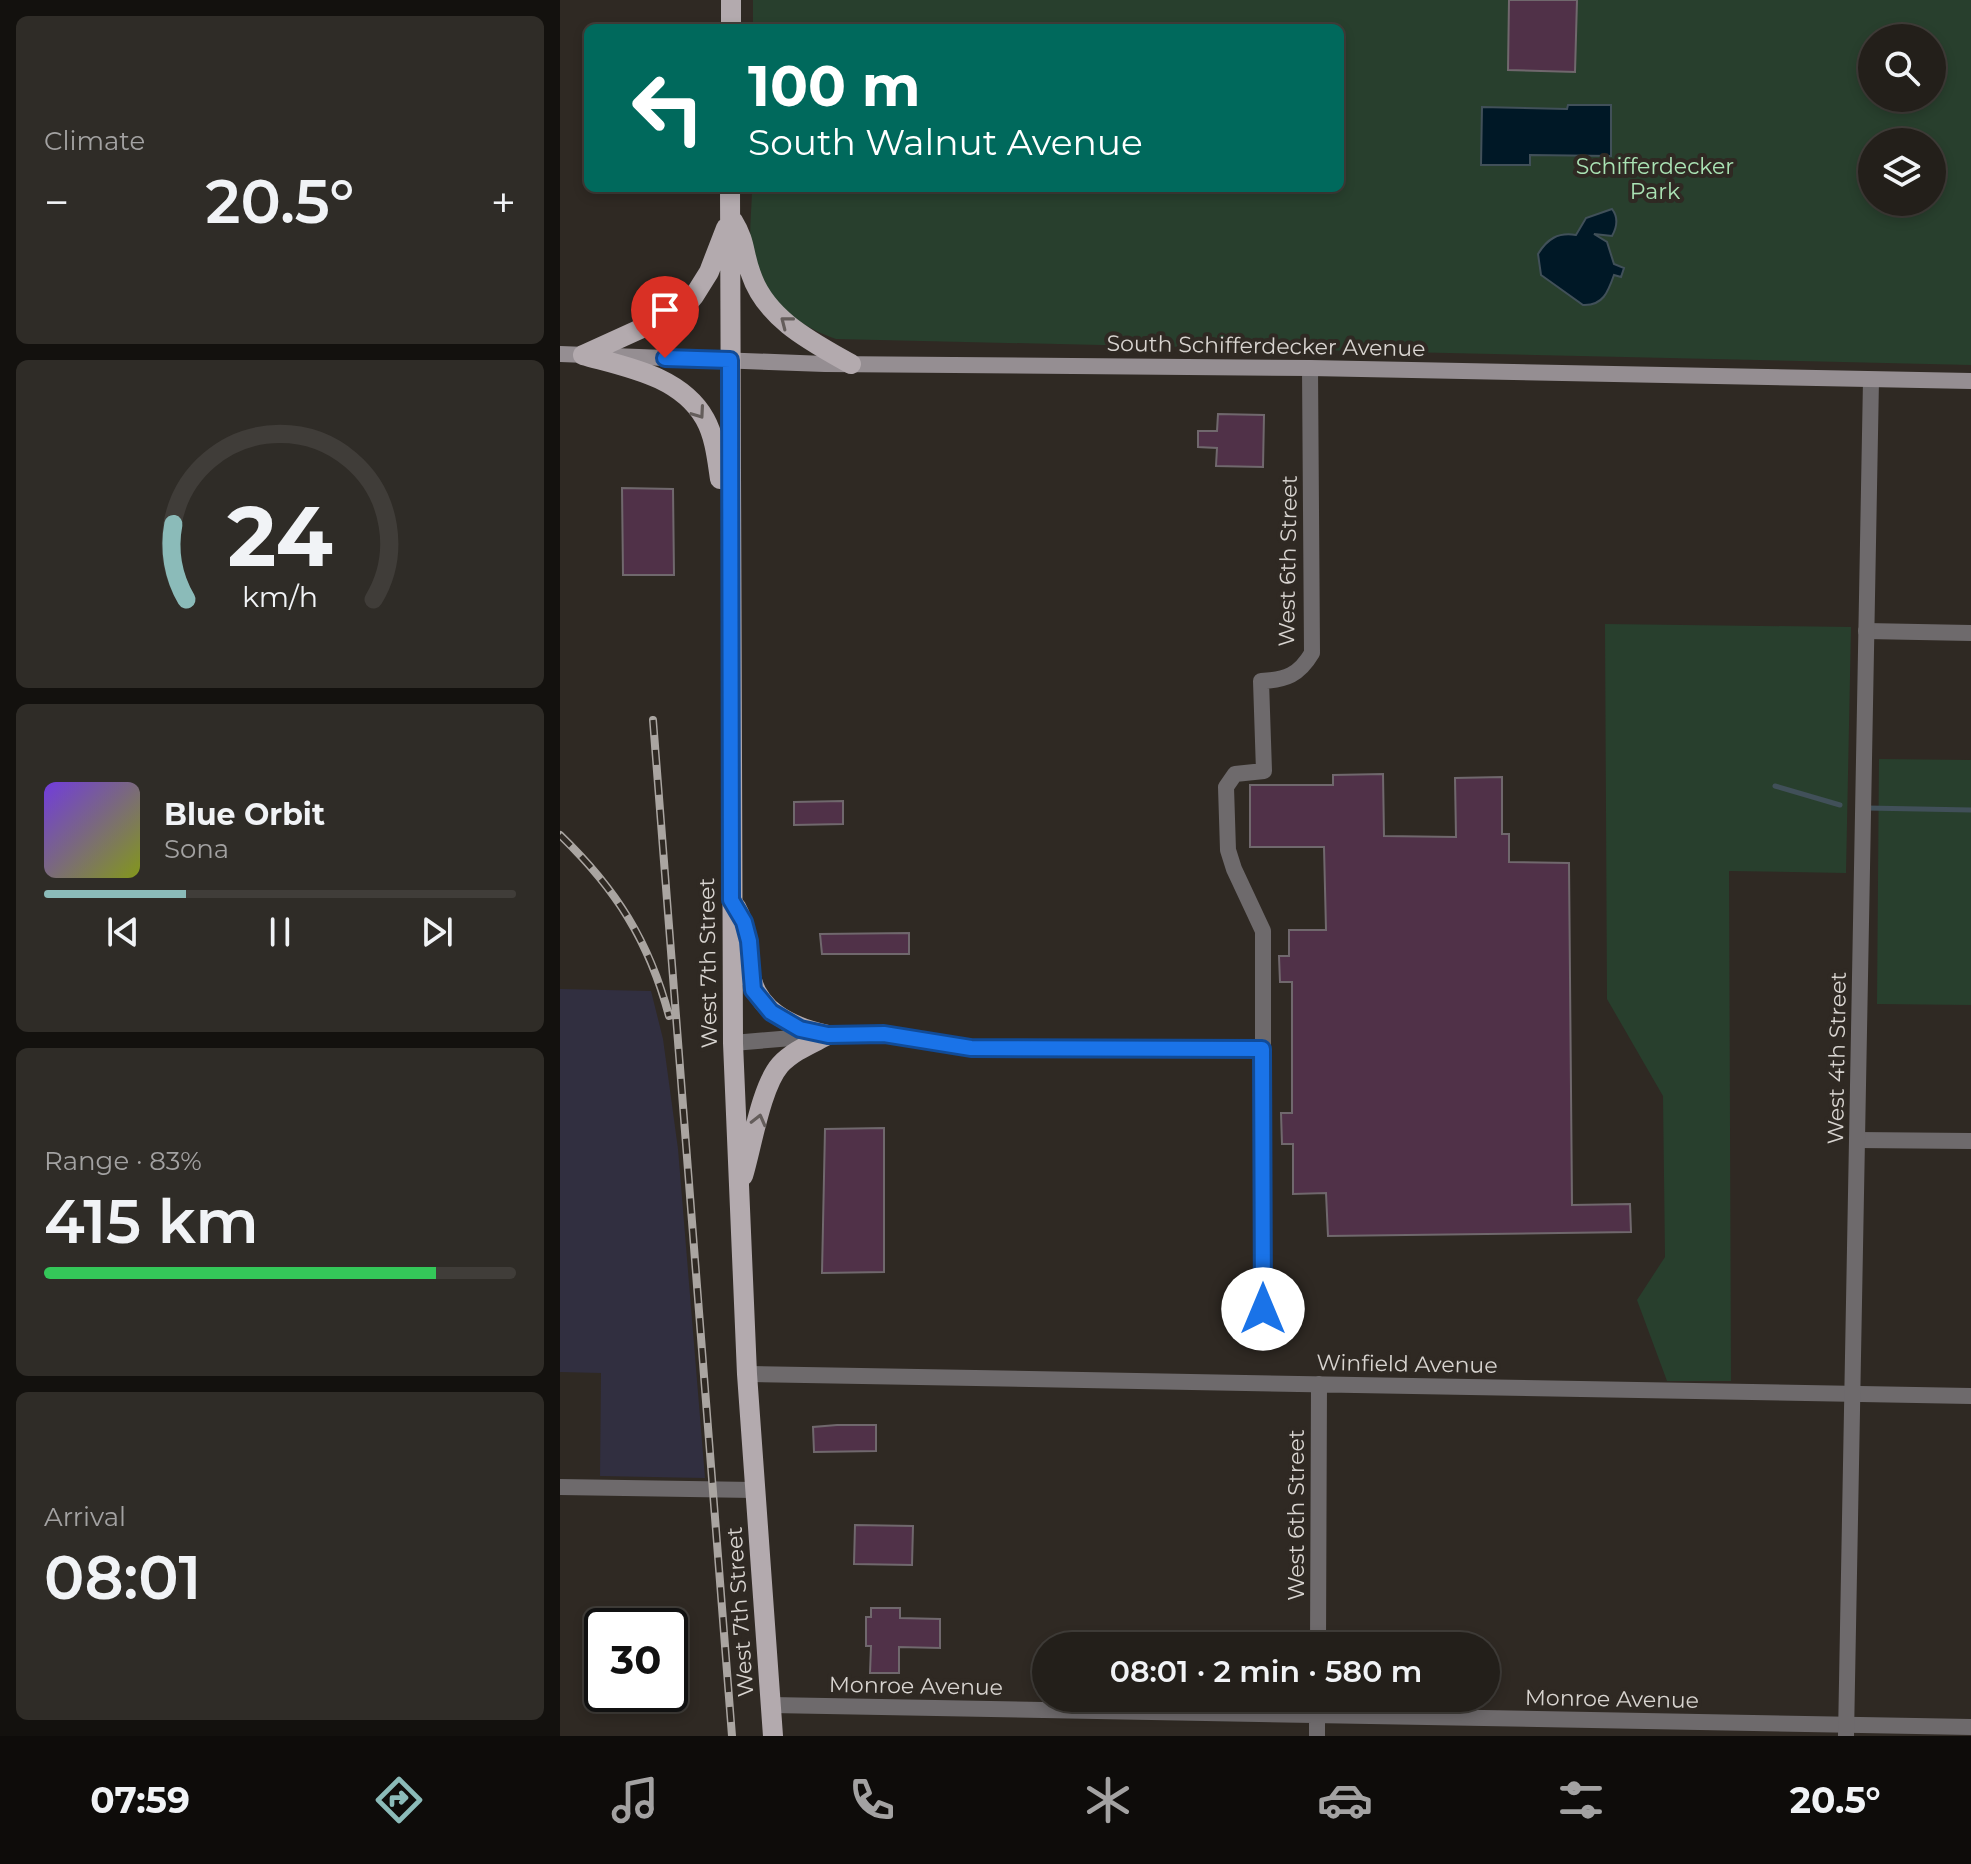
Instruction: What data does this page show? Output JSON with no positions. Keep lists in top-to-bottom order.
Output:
{
  "streets": {
    "main road": ["South Schifferdecker Avenue", "West 7th Street"],
    "street": [
      "West 6th Street",
      "West 4th Street",
      "Winfield Avenue",
      "Monroe Avenue"
    ]
  },
  "crossings": [
    ["South Schifferdecker Avenue", "West 6th Street"],
    ["South Schifferdecker Avenue", "West 7th Street"],
    ["South Schifferdecker Avenue", "West 4th Street"],
    ["West 6th Street", "Winfield Avenue"],
    ["West 7th Street", "Winfield Avenue"],
    ["West 7th Street", "Monroe Avenue"],
    ["West 4th Street", "Winfield Avenue"],
    ["West 4th Street", "Monroe Avenue"]
  ],
  "parks": ["Schifferdecker Park"],
  "page": {
    "tile": [
      "Climate",
      ["Range · 83%", "415 km"],
      ["Arrival", "08:01"]
    ],
    "turn": ["100 m", "South Walnut Avenue"],
    "heat": ["−", "20.5°", "+"],
    "song": ["Blue Orbit", "Sona"],
    "limit": "30",
    "trip": "08:01 · 2 min · 580 m",
    "tabs": ["07:59", "20.5°"],
    "gauge": ["24", "km/h"]
  }
}
